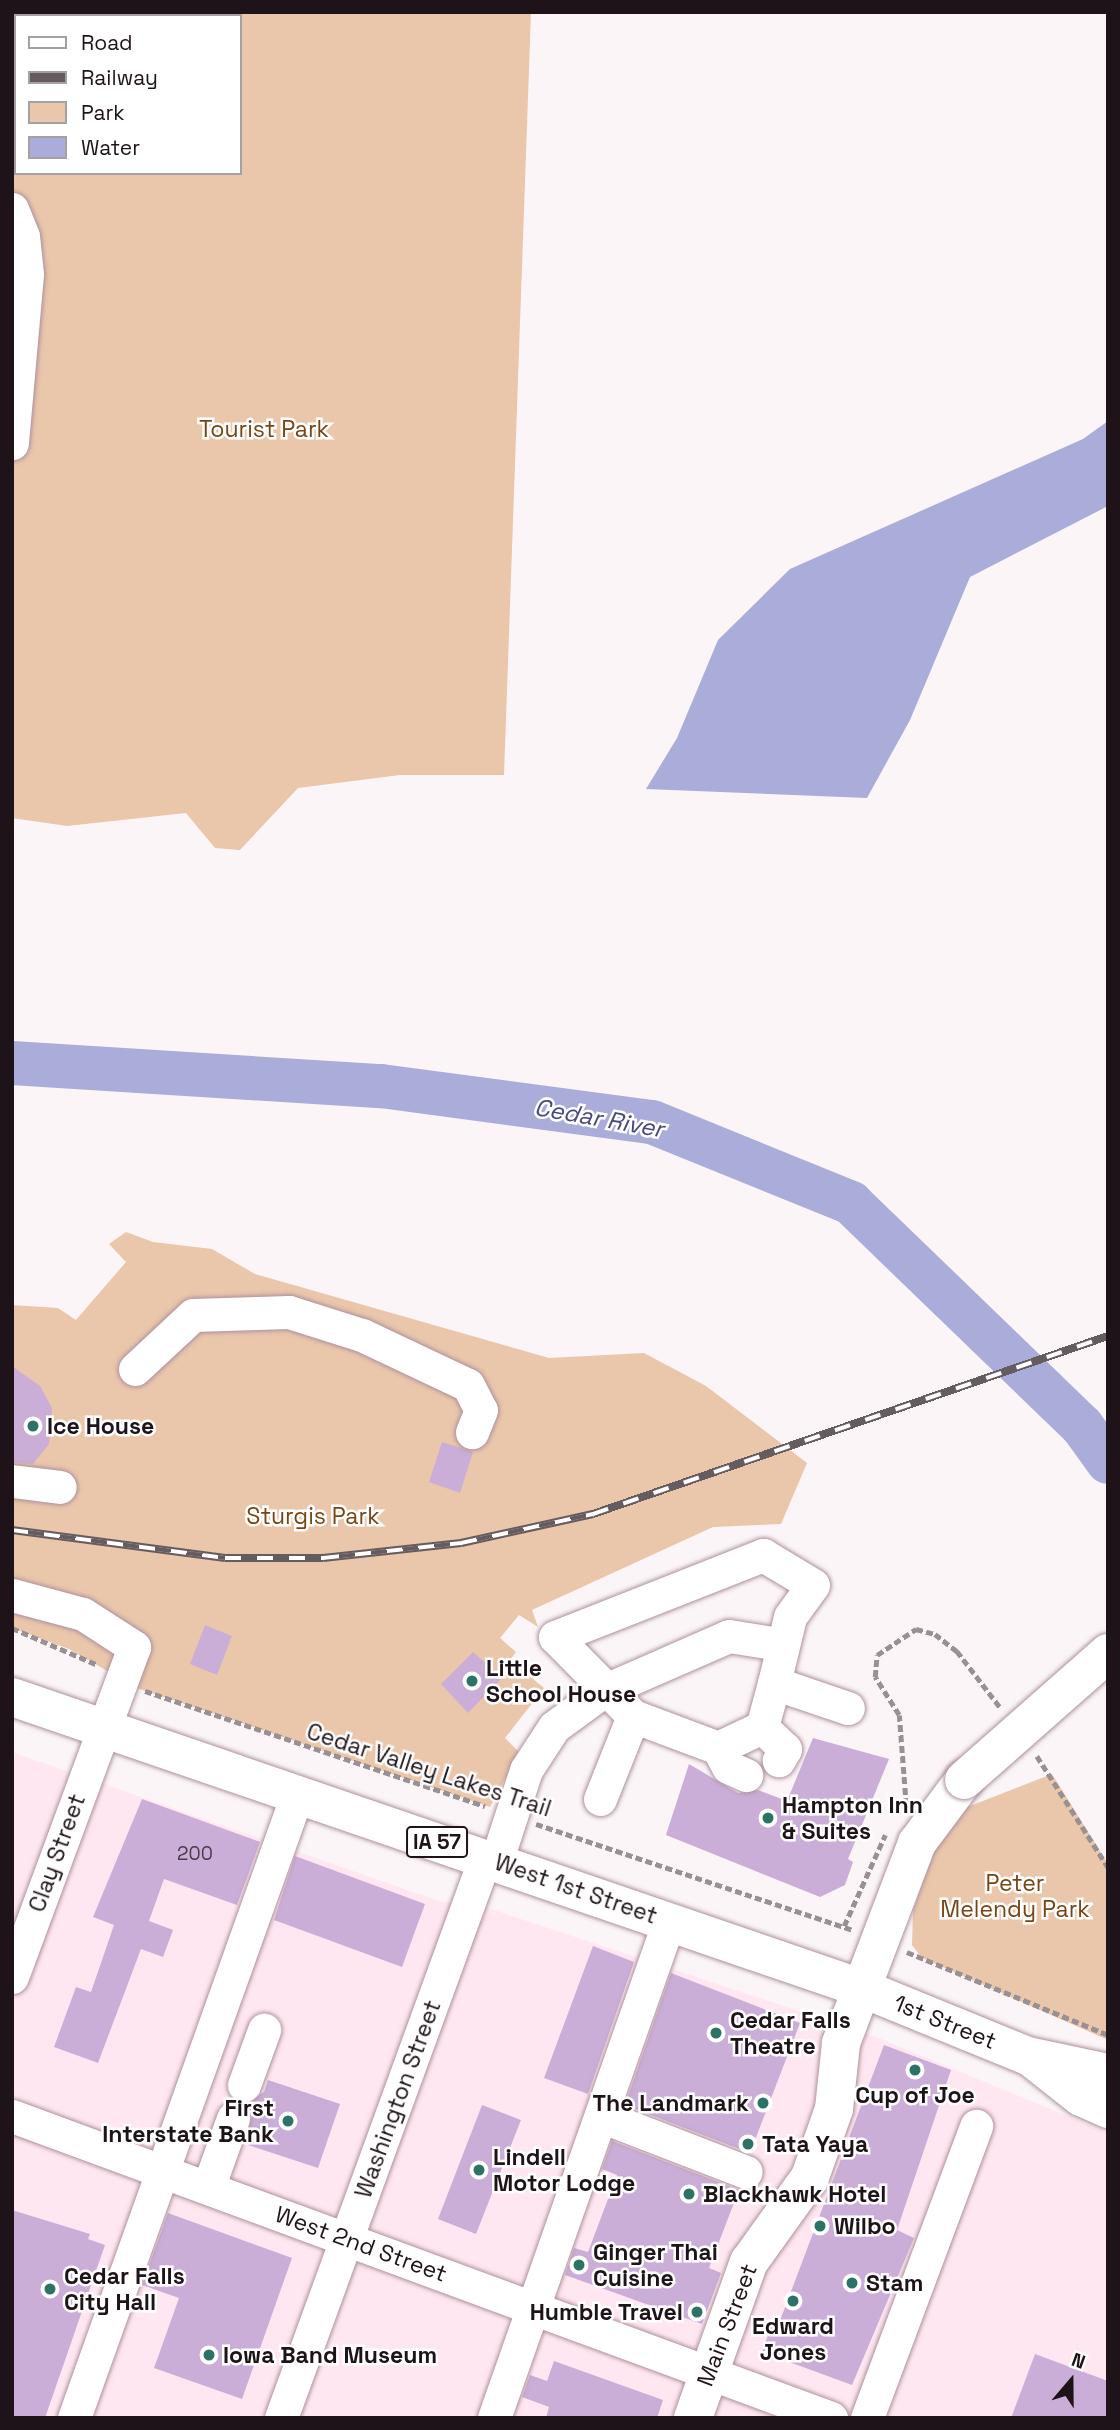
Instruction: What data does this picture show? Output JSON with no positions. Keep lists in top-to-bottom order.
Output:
{
  "streets": {
    "main road": [
      "IA 57",
      "West 1st Street",
      "1st Street",
      "Main Street"
    ],
    "street": ["Clay Street", "Washington Street", "West 2nd Street"],
    "path": ["Cedar Valley Lakes Trail"]
  },
  "crossings": [
    ["Cedar Valley Lakes Trail", "Clay Street"],
    ["Cedar Valley Lakes Trail", "Washington Street"],
    ["Cedar Valley Lakes Trail", "Main Street"],
    ["Clay Street", "West 1st Street"],
    ["West 1st Street", "1st Street"],
    ["West 1st Street", "Washington Street"],
    ["West 1st Street", "Main Street"],
    ["1st Street", "Main Street"],
    ["Washington Street", "West 2nd Street"],
    ["West 2nd Street", "Main Street"]
  ],
  "water": ["Cedar River"],
  "parks": ["Tourist Park", "Sturgis Park", "Peter Melendy Park"],
  "places": [
    "Ice House",
    "Little School House",
    "Hampton Inn & Suites",
    "Cedar Falls Theatre",
    "Cup of Joe",
    "The Landmark",
    "First Interstate Bank",
    "Tata Yaya",
    "Lindell Motor Lodge",
    "Blackhawk Hotel",
    "Wilbo",
    "Ginger Thai Cuisine",
    "Stam",
    "Cedar Falls City Hall",
    "Edward Jones",
    "Humble Travel",
    "Iowa Band Museum"
  ],
  "house_numbers": ["200"],
  "legend": [
    "Road",
    "Railway",
    "Park",
    "Water"
  ],
  "north": "top"
}
